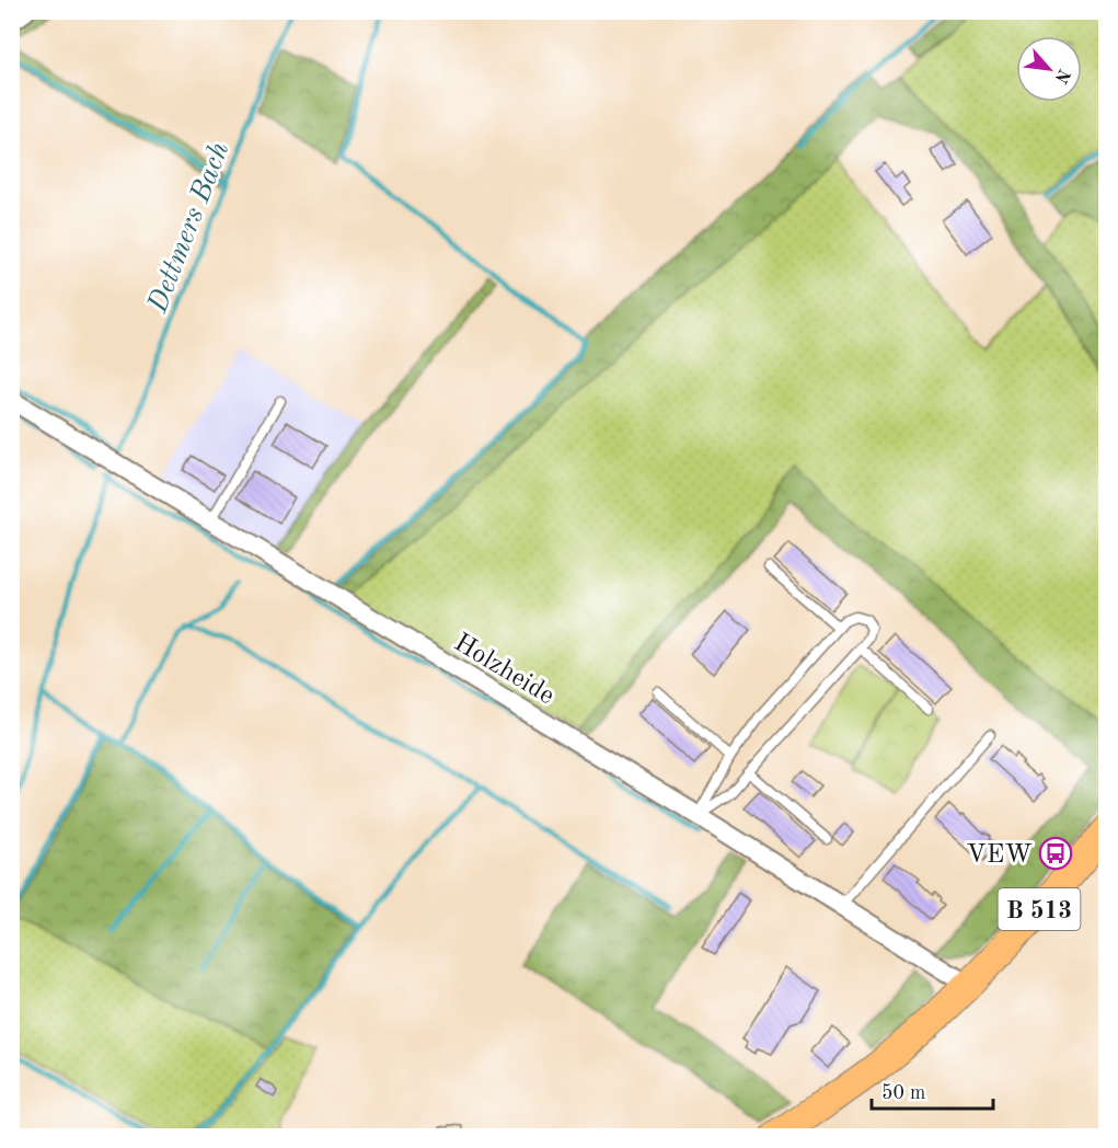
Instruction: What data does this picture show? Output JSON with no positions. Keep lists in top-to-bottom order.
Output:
{
  "streets": {
    "main road": ["B 513"],
    "street": ["Holzheide"]
  },
  "crossings": [
    ["Holzheide", "B 513"]
  ],
  "water": ["Dettmers Bach"],
  "places": {
    "bus stop": ["VEW"]
  },
  "scale_bar": "50 m",
  "north": "bottom right"
}
